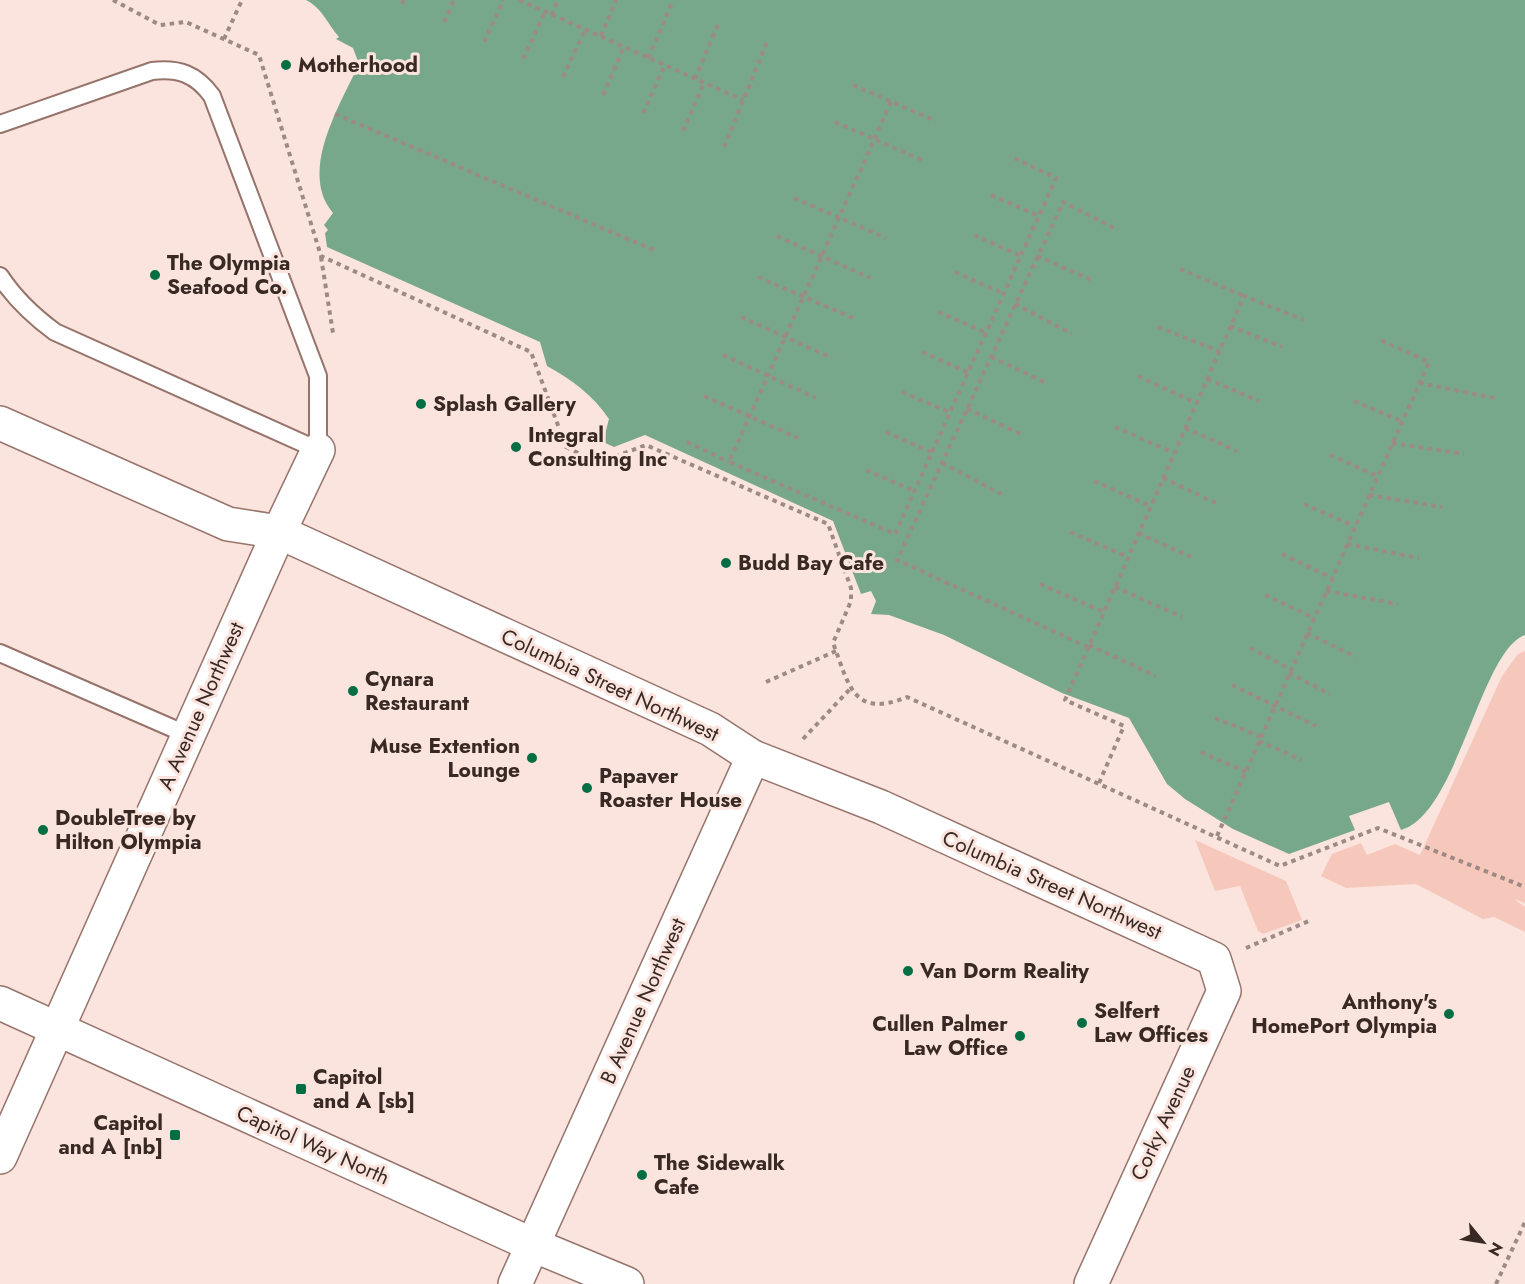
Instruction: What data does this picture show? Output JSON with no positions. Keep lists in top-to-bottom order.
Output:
{
  "streets": {
    "street": [
      "Columbia Street Northwest",
      "A Avenue Northwest",
      "B Avenue Northwest",
      "Corky Avenue",
      "Capitol Way North"
    ]
  },
  "crossings": [
    ["Columbia Street Northwest", "A Avenue Northwest"],
    ["Columbia Street Northwest", "B Avenue Northwest"],
    ["Columbia Street Northwest", "Corky Avenue"],
    ["A Avenue Northwest", "Capitol Way North"],
    ["B Avenue Northwest", "Capitol Way North"]
  ],
  "places": {
    "other": [
      "Motherhood",
      "The Olympia Seafood Co.",
      "Splash Gallery",
      "Integral Consulting Inc",
      "Budd Bay Cafe",
      "Cynara Restaurant",
      "Muse Extention Lounge",
      "Papaver Roaster House",
      "DoubleTree by Hilton Olympia",
      "Van Dorm Reality",
      "Anthony's HomePort Olympia",
      "Selfert Law Offices",
      "Cullen Palmer Law Office",
      "The Sidewalk Cafe"
    ],
    "transit": ["Capitol and A [sb]", "Capitol and A [nb]"]
  },
  "north": "bottom right"
}
